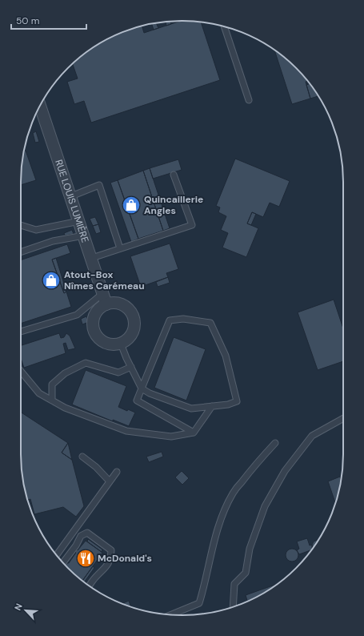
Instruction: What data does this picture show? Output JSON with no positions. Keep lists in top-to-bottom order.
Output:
{
  "streets": {
    "street": ["RUE LOUIS LUMIÈRE"]
  },
  "places": {
    "shop": ["Quincaillerie Angles", "Atout-Box Nîmes Carémeau"],
    "restaurant": ["McDonald's"]
  },
  "scale_bar": "50 m",
  "north": "top left"
}
